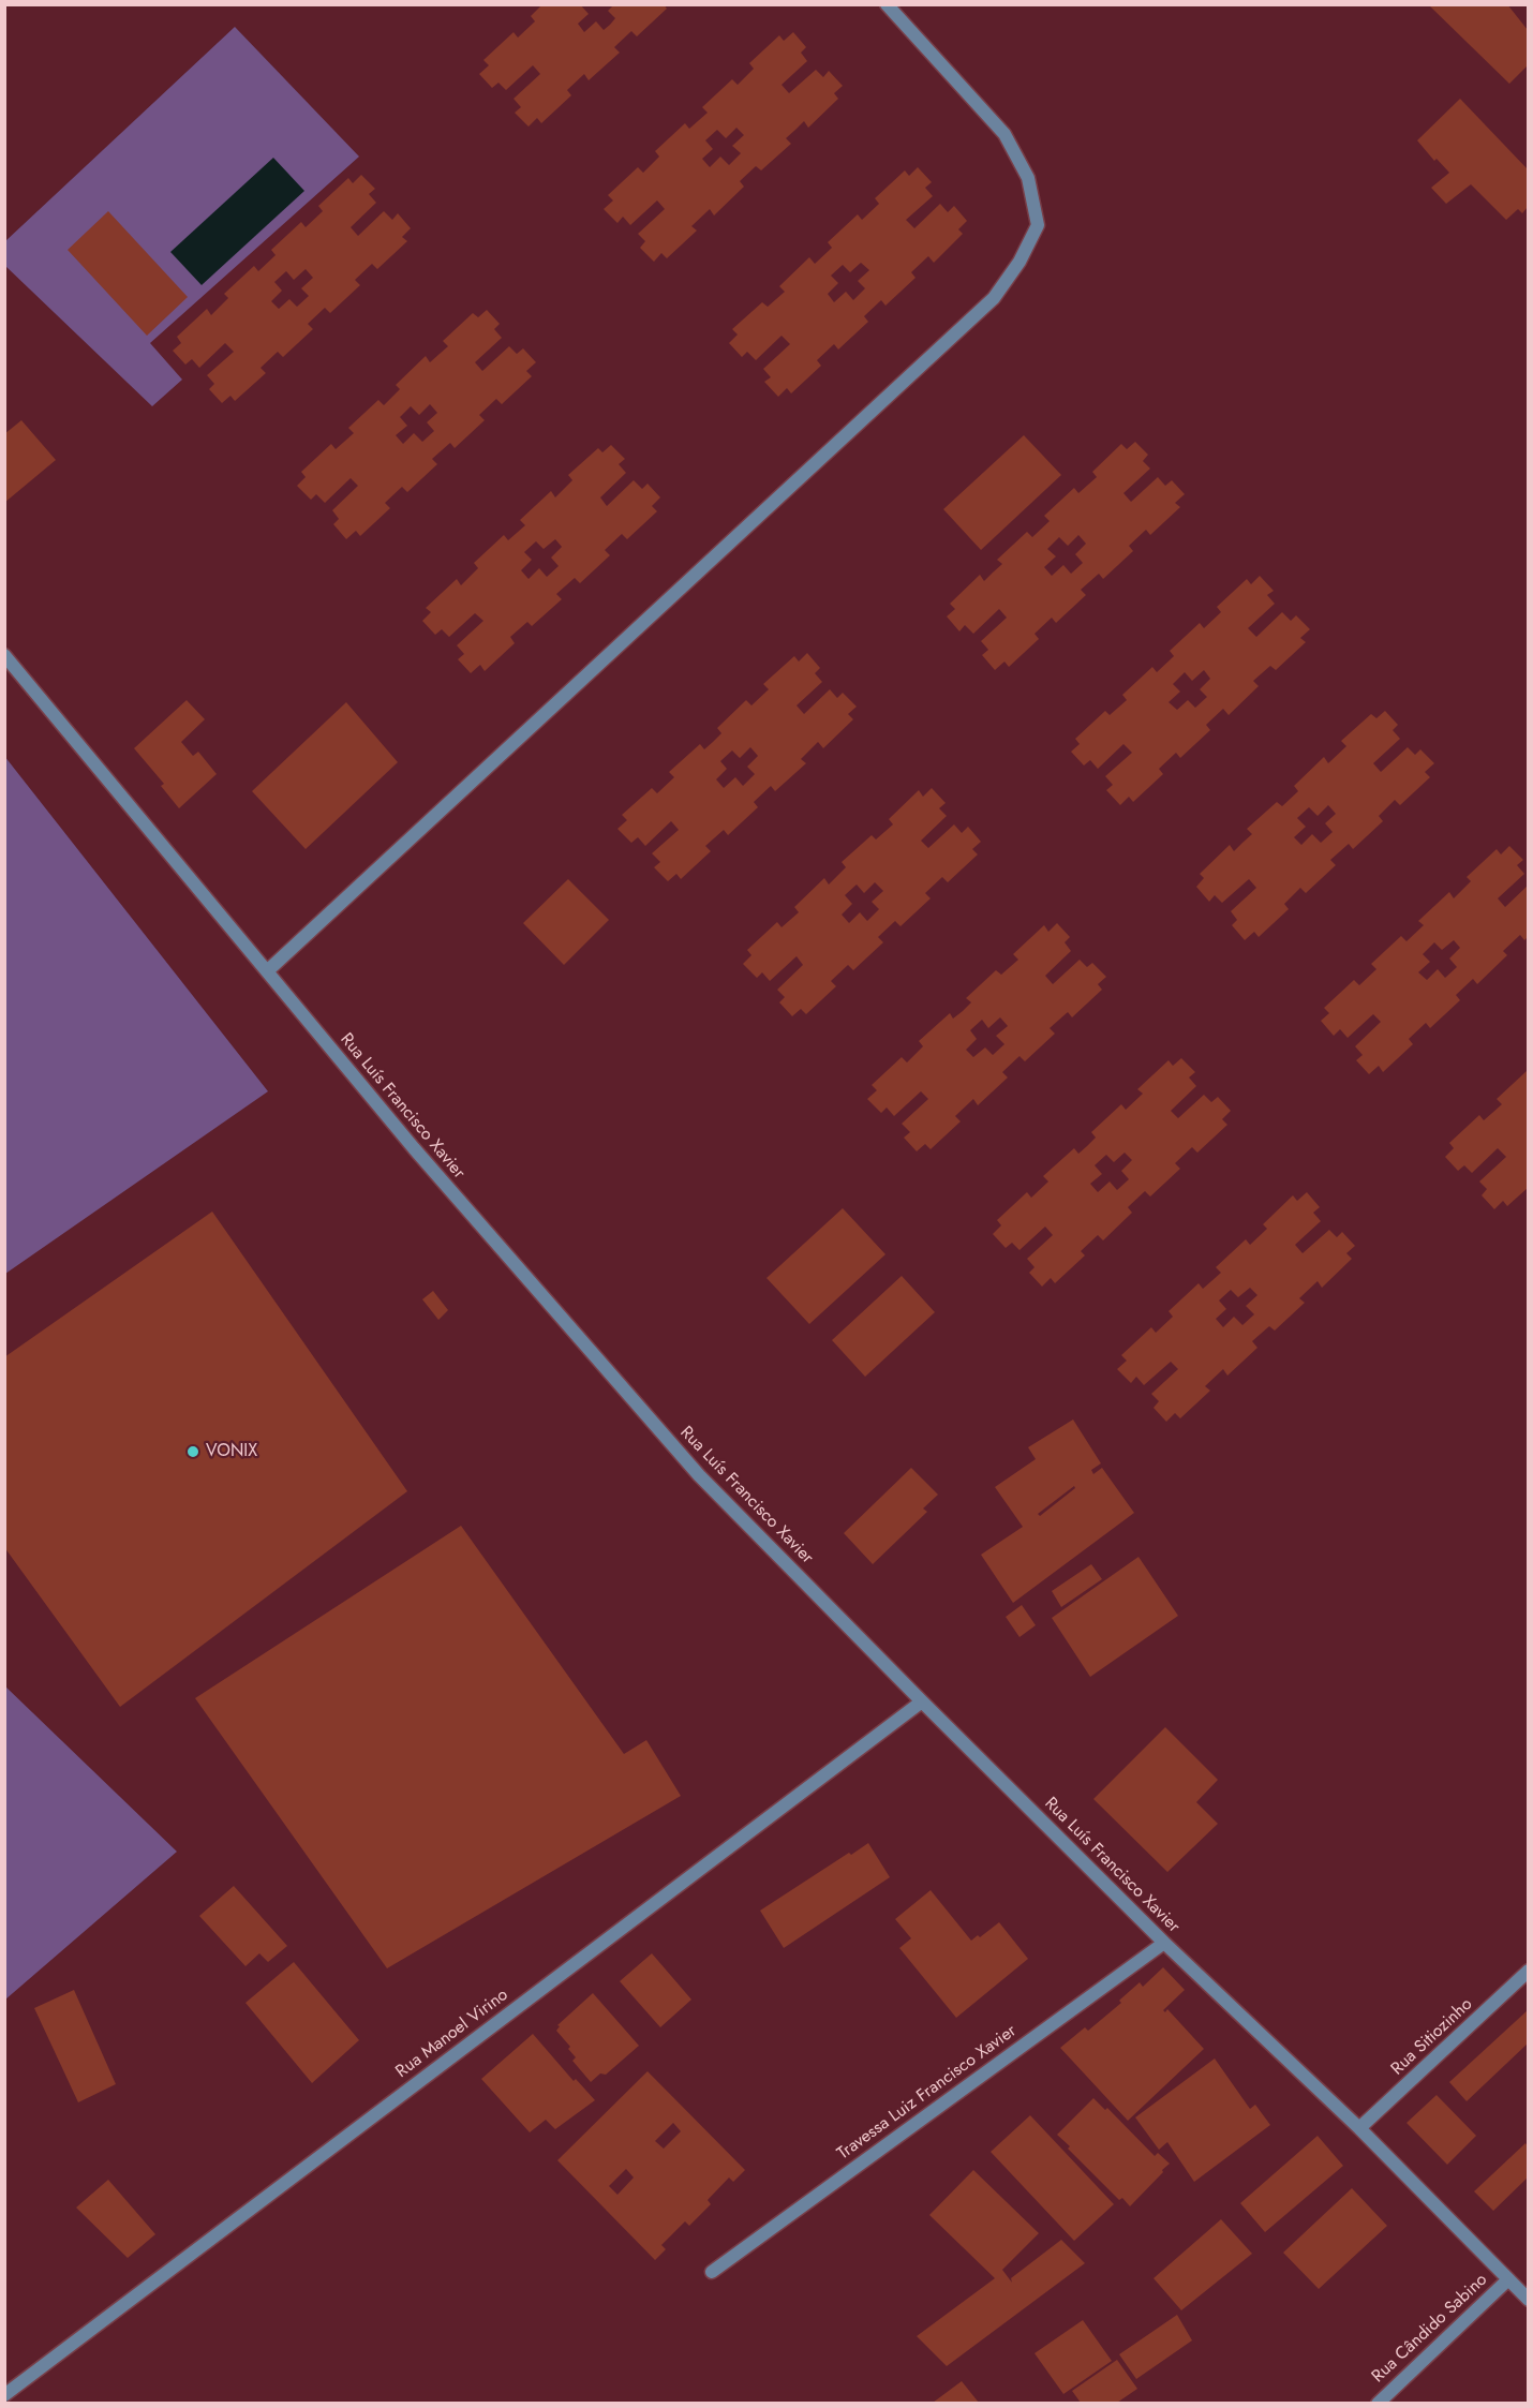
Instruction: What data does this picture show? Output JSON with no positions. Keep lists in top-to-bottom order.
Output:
{
  "streets": {
    "street": [
      "Rua Luís Francisco Xavier",
      "Rua Manoel Virino",
      "Rua Sitiozinho",
      "Travessa Luiz Francisco Xavier",
      "Rua Cândido Sabino"
    ]
  },
  "crossings": [
    ["Rua Luís Francisco Xavier", "Rua Manoel Virino"],
    ["Rua Luís Francisco Xavier", "Rua Sitiozinho"],
    ["Rua Luís Francisco Xavier", "Travessa Luiz Francisco Xavier"],
    ["Rua Luís Francisco Xavier", "Rua Cândido Sabino"]
  ],
  "places": ["VONIX"]
}
